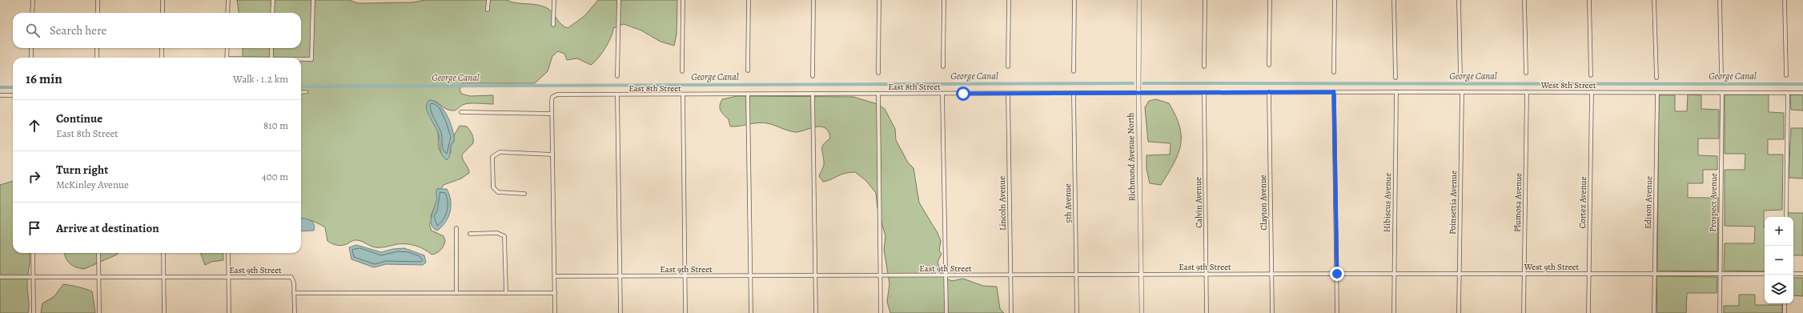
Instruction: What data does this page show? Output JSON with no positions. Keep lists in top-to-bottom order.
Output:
{
  "streets": {
    "street": [
      "West 8th Street",
      "East 8th Street",
      "Richmond Avenue North",
      "Calvin Avenue",
      "Clayton Avenue",
      "Hibiscus Avenue",
      "Poinsettia Avenue",
      "Plumosa Avenue",
      "Cortez Avenue",
      "Edison Avenue",
      "Prospect Avenue",
      "Lincoln Avenue",
      "5th Avenue",
      "East 9th Street",
      "West 9th Street"
    ]
  },
  "crossings": [
    ["West 8th Street", "East 8th Street"],
    ["West 8th Street", "Hibiscus Avenue"],
    ["West 8th Street", "Poinsettia Avenue"],
    ["West 8th Street", "Plumosa Avenue"],
    ["West 8th Street", "Cortez Avenue"],
    ["West 8th Street", "Edison Avenue"],
    ["West 8th Street", "Prospect Avenue"],
    ["East 8th Street", "Richmond Avenue North"],
    ["East 8th Street", "Calvin Avenue"],
    ["East 8th Street", "Clayton Avenue"],
    ["East 8th Street", "Lincoln Avenue"],
    ["East 8th Street", "5th Avenue"],
    ["Richmond Avenue North", "East 9th Street"],
    ["Calvin Avenue", "East 9th Street"],
    ["Clayton Avenue", "East 9th Street"],
    ["Hibiscus Avenue", "West 9th Street"],
    ["Poinsettia Avenue", "West 9th Street"],
    ["Plumosa Avenue", "West 9th Street"],
    ["Cortez Avenue", "West 9th Street"],
    ["Edison Avenue", "West 9th Street"],
    ["Prospect Avenue", "West 9th Street"],
    ["Lincoln Avenue", "East 9th Street"],
    ["5th Avenue", "East 9th Street"],
    ["East 9th Street", "West 9th Street"]
  ],
  "water": ["George Canal"],
  "page": {
    "search": "Search here",
    "heading": ["16 min", "Walk · 1.2 km"],
    "list": [
      ["Continue", "East 8th Street", "810 m"],
      ["Turn right", "McKinley Avenue", "400 m"],
      "Arrive at destination"
    ],
    "map_buttons": ["+", "−"]
  }
}
